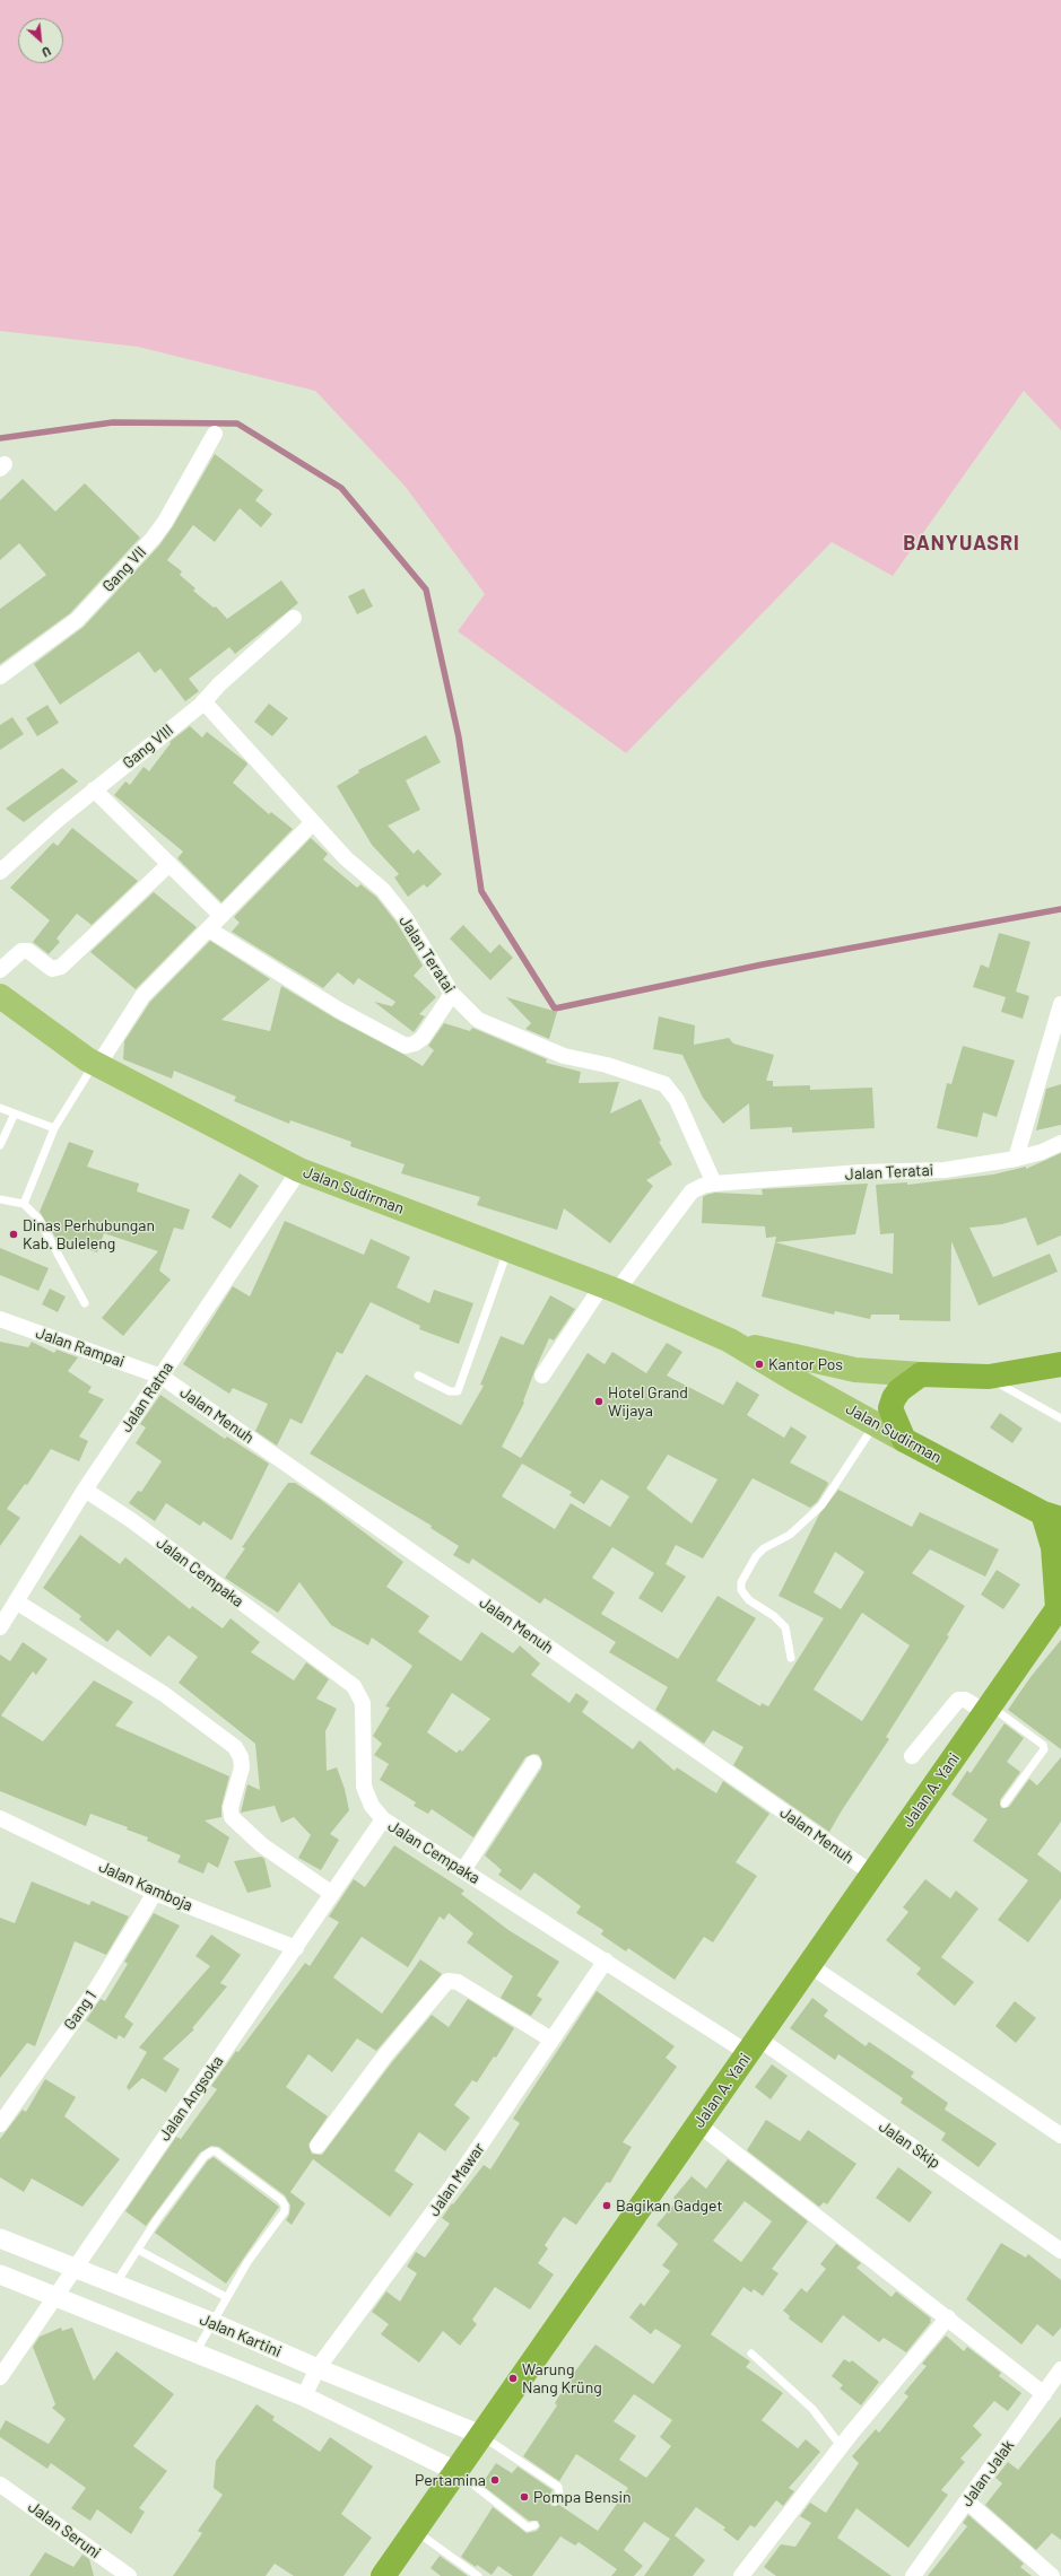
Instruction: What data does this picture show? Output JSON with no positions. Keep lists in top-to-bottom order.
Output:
{
  "streets": {
    "highway": ["Jalan Sudirman", "Jalan A. Yani"],
    "street": [
      "Gang VII",
      "Gang VIII",
      "Jalan Teratai",
      "Jalan Rampai",
      "Jalan Ratna",
      "Jalan Menuh",
      "Jalan Cempaka",
      "Jalan Kamboja",
      "Gang 1",
      "Jalan Angsoka",
      "Jalan Skip",
      "Jalan Mawar",
      "Jalan Kartini",
      "Jalan Jalak",
      "Jalan Seruni"
    ]
  },
  "crossings": [
    ["Gang VIII", "Jalan Teratai"],
    ["Jalan Teratai", "Jalan Sudirman"],
    ["Jalan Sudirman", "Jalan Ratna"],
    ["Jalan Rampai", "Jalan Ratna"],
    ["Jalan Rampai", "Jalan Menuh"],
    ["Jalan Ratna", "Jalan Menuh"],
    ["Jalan Ratna", "Jalan Cempaka"],
    ["Jalan Menuh", "Jalan A. Yani"],
    ["Jalan Cempaka", "Jalan A. Yani"],
    ["Jalan Cempaka", "Jalan Angsoka"],
    ["Jalan Cempaka", "Jalan Skip"],
    ["Jalan Cempaka", "Jalan Mawar"],
    ["Jalan A. Yani", "Jalan Skip"],
    ["Jalan A. Yani", "Jalan Kartini"],
    ["Jalan Kamboja", "Gang 1"],
    ["Jalan Kamboja", "Jalan Angsoka"],
    ["Jalan Angsoka", "Jalan Kartini"],
    ["Jalan Mawar", "Jalan Kartini"]
  ],
  "districts": ["BANYUASRI"],
  "places": [
    "Dinas Perhubungan Kab. Buleleng",
    "Kantor Pos",
    "Hotel Grand Wijaya",
    "Bagikan Gadget",
    "Warung Nang Krüng",
    "Pertamina",
    "Pompa Bensin"
  ],
  "north": "bottom right"
}
